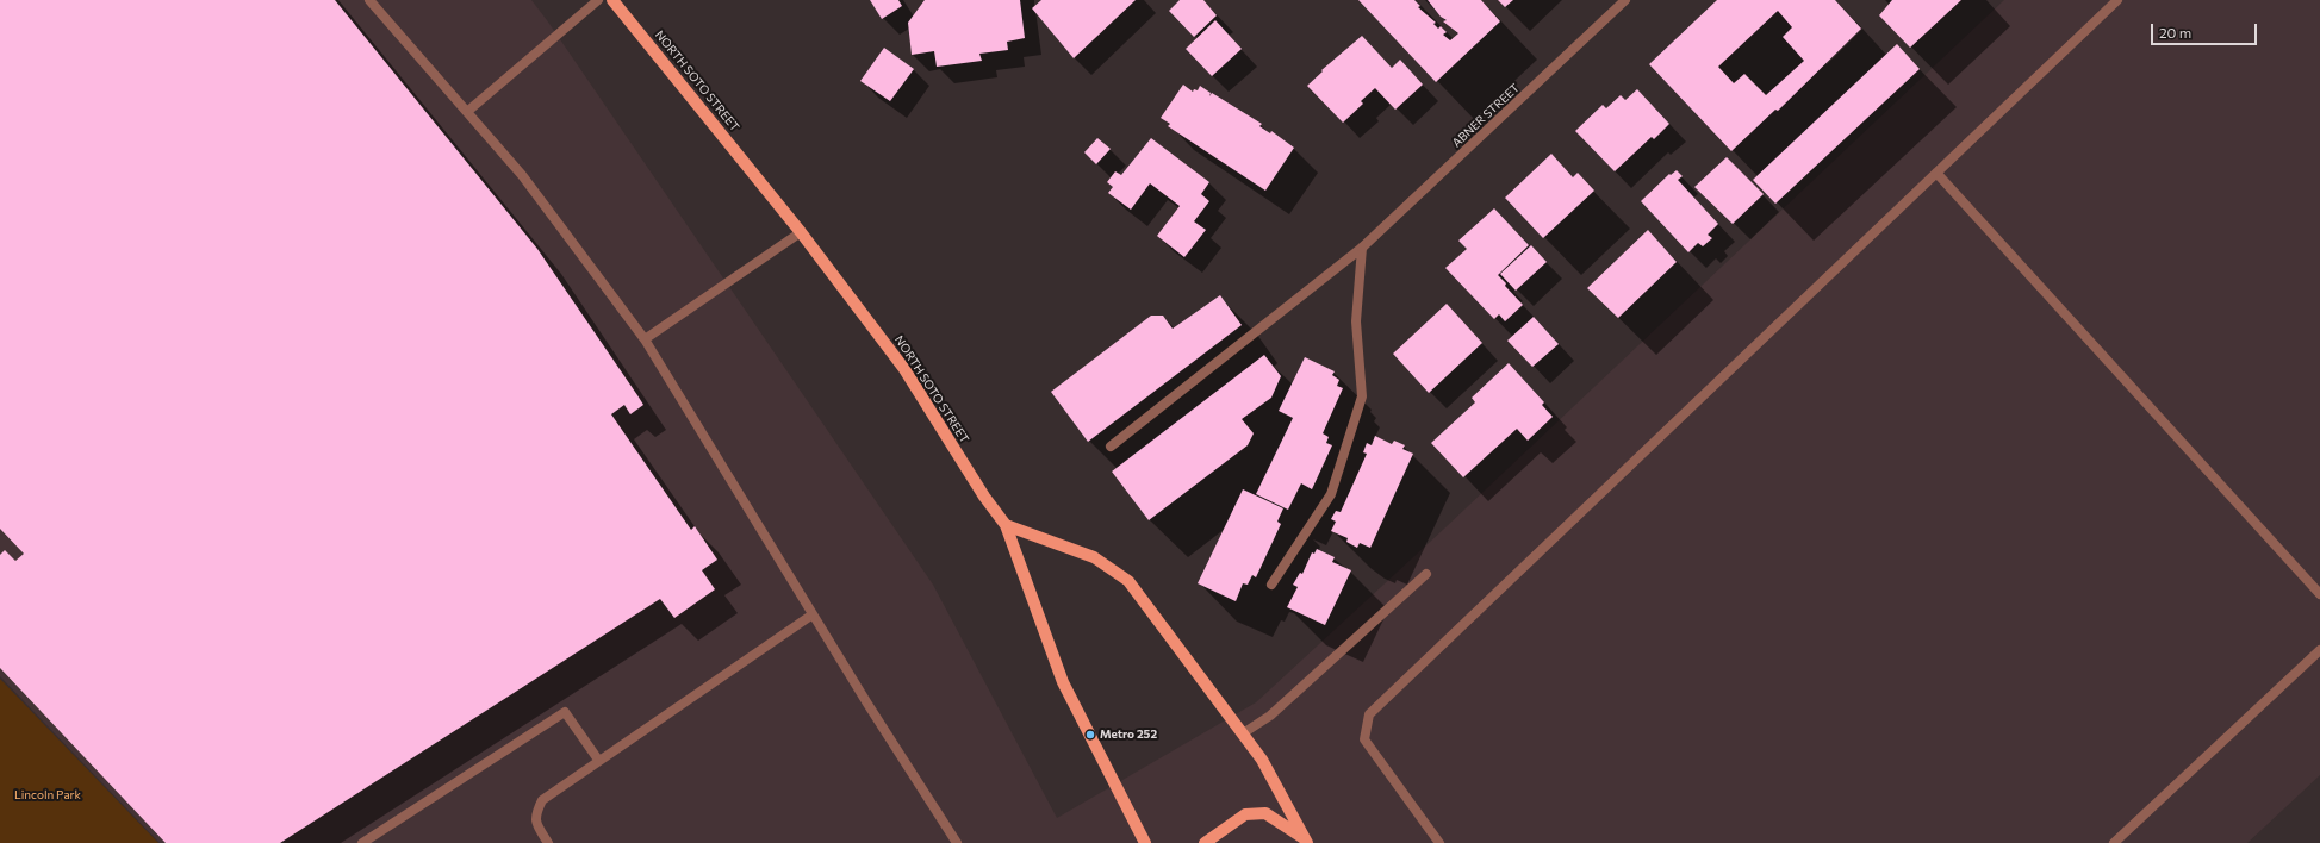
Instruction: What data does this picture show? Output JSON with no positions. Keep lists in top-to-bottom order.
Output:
{
  "streets": {
    "main road": ["NORTH SOTO STREET"],
    "street": ["ABNER STREET"]
  },
  "parks": ["Lincoln Park"],
  "places": ["Metro 252"],
  "scale_bar": "20 m"
}
